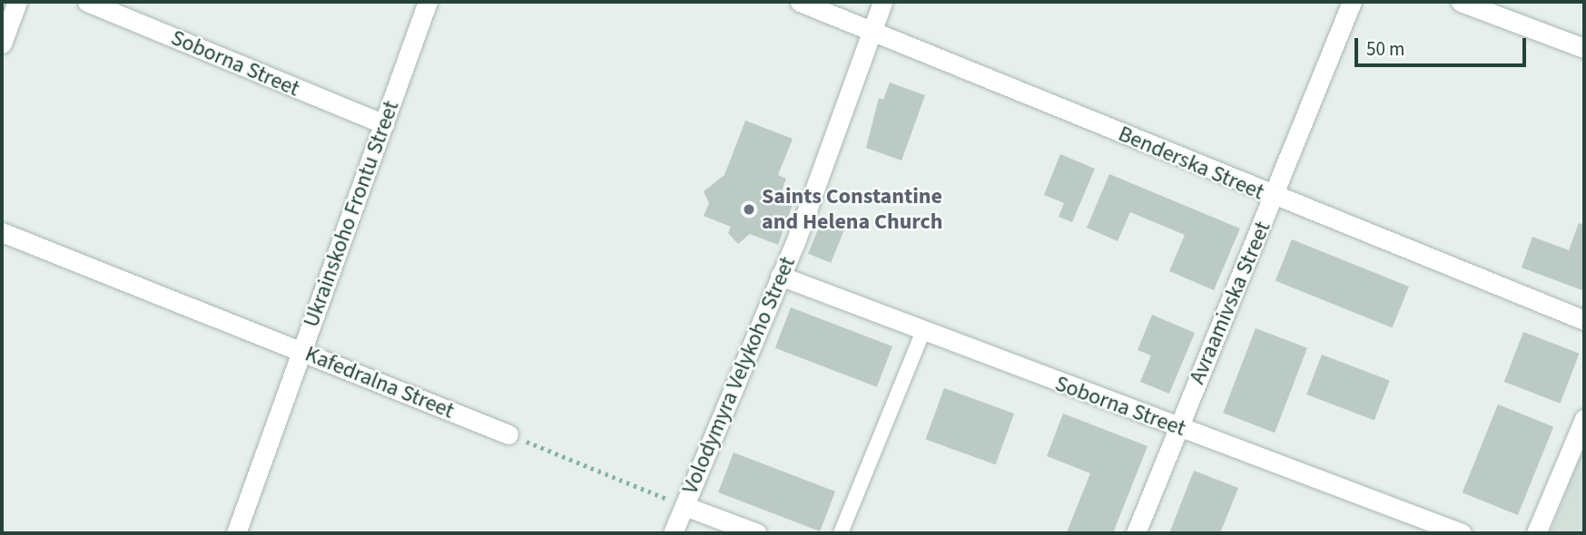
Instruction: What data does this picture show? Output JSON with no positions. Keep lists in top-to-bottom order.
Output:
{
  "streets": {
    "street": [
      "Soborna Street",
      "Benderska Street",
      "Ukrainskoho Frontu Street",
      "Avraamivska Street",
      "Volodymyra Velykoho Street",
      "Kafedralna Street"
    ]
  },
  "crossings": [
    ["Soborna Street", "Ukrainskoho Frontu Street"],
    ["Soborna Street", "Avraamivska Street"],
    ["Soborna Street", "Volodymyra Velykoho Street"],
    ["Benderska Street", "Avraamivska Street"],
    ["Benderska Street", "Volodymyra Velykoho Street"],
    ["Ukrainskoho Frontu Street", "Kafedralna Street"]
  ],
  "places": ["Saints Constantine and Helena Church"],
  "scale_bar": "50 m"
}
